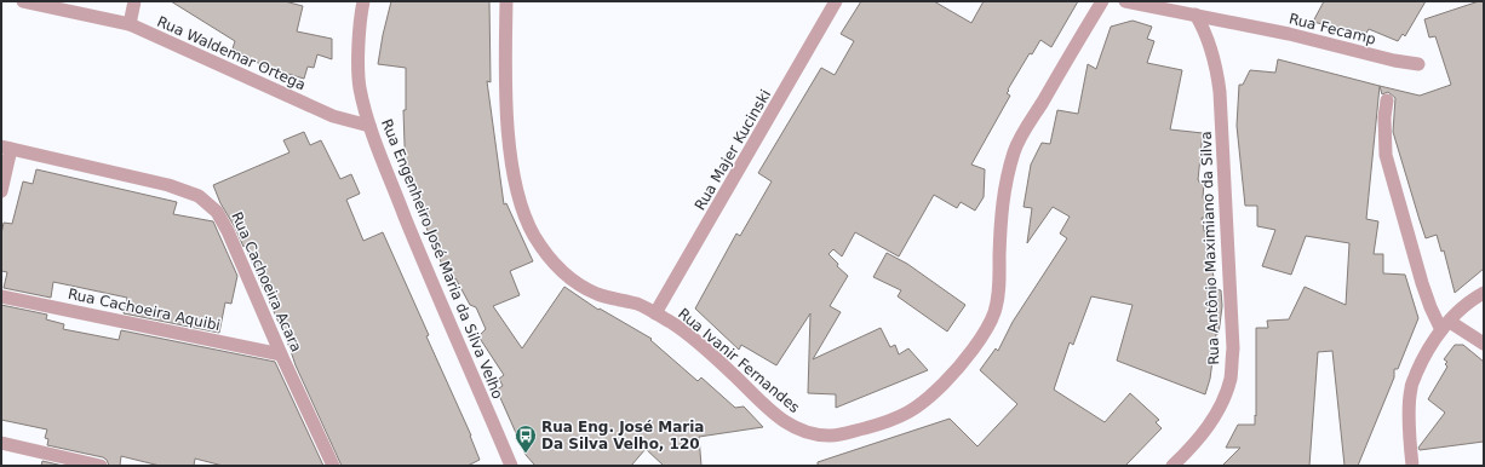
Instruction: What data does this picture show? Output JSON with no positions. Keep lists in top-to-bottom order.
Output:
{
  "streets": {
    "street": [
      "Rua Fecamp",
      "Rua Waldemar Ortega",
      "Rua Majer Kucinski",
      "Rua Antônio Maximiano da Silva",
      "Rua Engenheiro José Maria da Silva Velho",
      "Rua Cachoeira Acara",
      "Rua Cachoeira Aquibi",
      "Rua Ivanir Fernandes"
    ]
  },
  "crossings": [
    ["Rua Fecamp", "Rua Antônio Maximiano da Silva"],
    ["Rua Waldemar Ortega", "Rua Engenheiro José Maria da Silva Velho"],
    ["Rua Majer Kucinski", "Rua Ivanir Fernandes"],
    ["Rua Cachoeira Acara", "Rua Cachoeira Aquibi"]
  ],
  "places": {
    "bus stop": ["Rua Eng. José Maria Da Silva Velho, 120"]
  }
}
